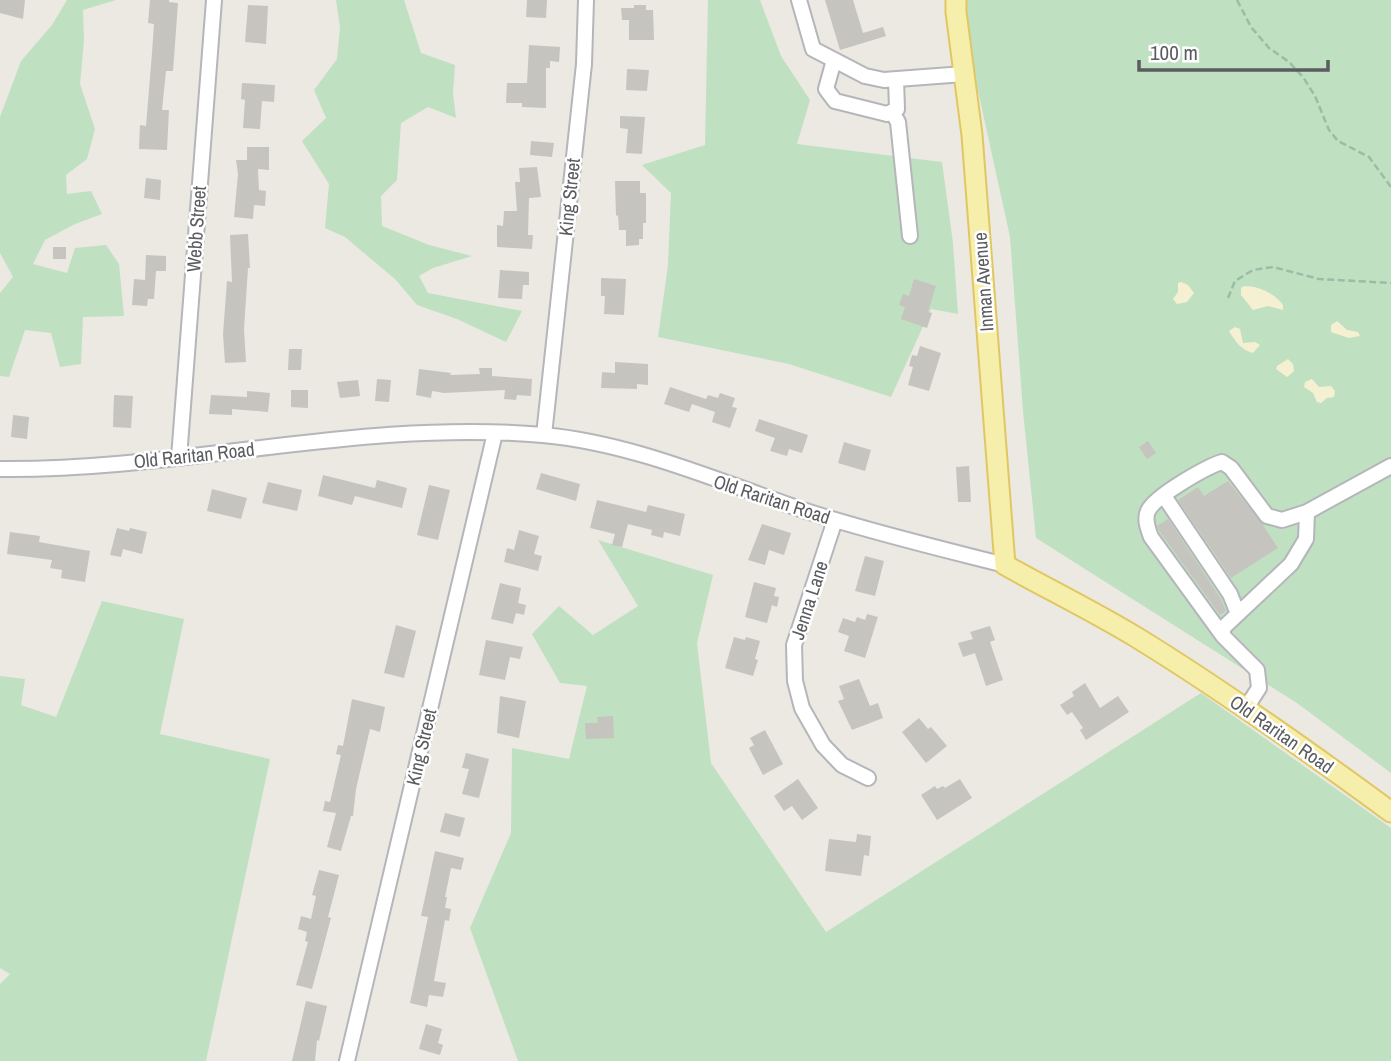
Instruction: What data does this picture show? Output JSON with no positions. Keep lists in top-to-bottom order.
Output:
{
  "streets": {
    "main road": ["Inman Avenue", "Old Raritan Road"],
    "street": ["King Street", "Webb Street", "Jenna Lane"]
  },
  "crossings": [
    ["King Street", "Old Raritan Road"],
    ["Webb Street", "Old Raritan Road"],
    ["Inman Avenue", "Old Raritan Road"],
    ["Old Raritan Road", "Jenna Lane"]
  ],
  "scale_bar": "100 m"
}
